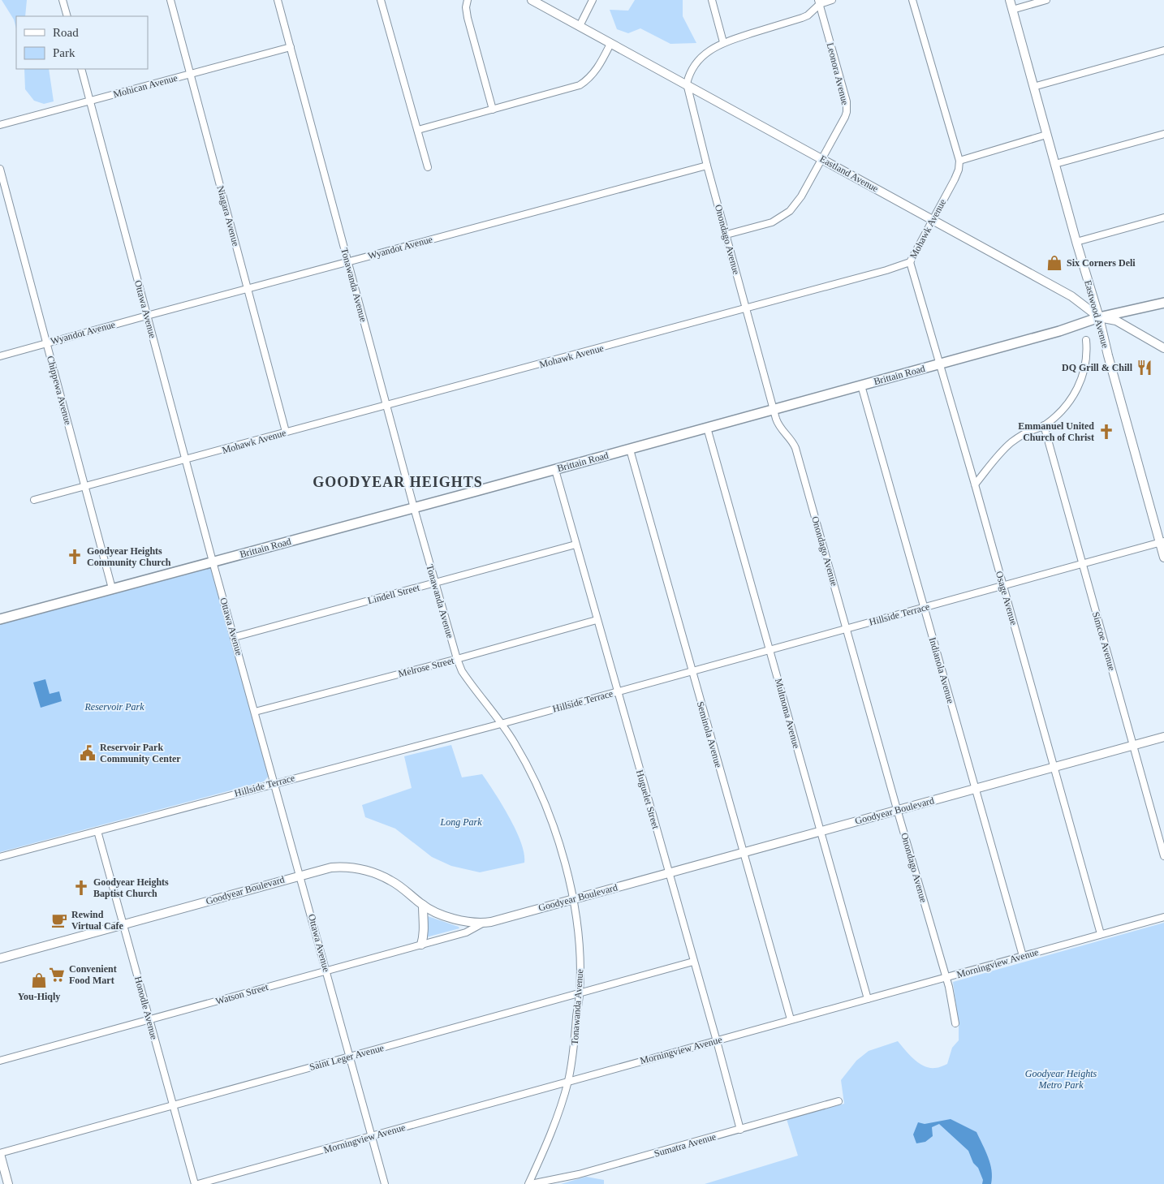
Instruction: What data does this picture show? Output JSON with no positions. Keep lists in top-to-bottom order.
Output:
{
  "streets": {
    "main road": ["Brittain Road"],
    "street": [
      "Leonora Avenue",
      "Mohican Avenue",
      "Eastland Avenue",
      "Niagara Avenue",
      "Mohawk Avenue",
      "Onondago Avenue",
      "Wyandot Avenue",
      "Tonawanda Avenue",
      "Ottawa Avenue",
      "Eastwood Avenue",
      "Chippewa Avenue",
      "Lindell Street",
      "Osage Avenue",
      "Hillside Terrace",
      "Simcoe Avenue",
      "Melrose Street",
      "Indianola Avenue",
      "Multnoma Avenue",
      "Seminola Avenue",
      "Huguelet Street",
      "Goodyear Boulevard",
      "Morningview Avenue",
      "Watson Street",
      "Honodle Avenue",
      "Saint Leger Avenue",
      "Sumatra Avenue"
    ]
  },
  "crossings": [
    ["Leonora Avenue", "Eastland Avenue"],
    ["Leonora Avenue", "Onondago Avenue"],
    ["Mohican Avenue", "Niagara Avenue"],
    ["Mohican Avenue", "Tonawanda Avenue"],
    ["Mohican Avenue", "Ottawa Avenue"],
    ["Eastland Avenue", "Mohawk Avenue"],
    ["Eastland Avenue", "Onondago Avenue"],
    ["Eastland Avenue", "Eastwood Avenue"],
    ["Eastland Avenue", "Brittain Road"],
    ["Niagara Avenue", "Mohawk Avenue"],
    ["Niagara Avenue", "Wyandot Avenue"],
    ["Mohawk Avenue", "Onondago Avenue"],
    ["Mohawk Avenue", "Tonawanda Avenue"],
    ["Mohawk Avenue", "Ottawa Avenue"],
    ["Mohawk Avenue", "Chippewa Avenue"],
    ["Mohawk Avenue", "Osage Avenue"],
    ["Onondago Avenue", "Wyandot Avenue"],
    ["Onondago Avenue", "Brittain Road"],
    ["Onondago Avenue", "Hillside Terrace"],
    ["Onondago Avenue", "Goodyear Boulevard"],
    ["Onondago Avenue", "Morningview Avenue"],
    ["Wyandot Avenue", "Tonawanda Avenue"],
    ["Wyandot Avenue", "Ottawa Avenue"],
    ["Wyandot Avenue", "Chippewa Avenue"],
    ["Tonawanda Avenue", "Brittain Road"],
    ["Tonawanda Avenue", "Lindell Street"],
    ["Tonawanda Avenue", "Hillside Terrace"],
    ["Tonawanda Avenue", "Melrose Street"],
    ["Tonawanda Avenue", "Goodyear Boulevard"],
    ["Tonawanda Avenue", "Morningview Avenue"],
    ["Tonawanda Avenue", "Saint Leger Avenue"],
    ["Tonawanda Avenue", "Sumatra Avenue"],
    ["Ottawa Avenue", "Brittain Road"],
    ["Ottawa Avenue", "Lindell Street"],
    ["Ottawa Avenue", "Hillside Terrace"],
    ["Ottawa Avenue", "Melrose Street"],
    ["Ottawa Avenue", "Goodyear Boulevard"],
    ["Ottawa Avenue", "Morningview Avenue"],
    ["Ottawa Avenue", "Watson Street"],
    ["Ottawa Avenue", "Saint Leger Avenue"],
    ["Eastwood Avenue", "Brittain Road"],
    ["Eastwood Avenue", "Hillside Terrace"],
    ["Brittain Road", "Chippewa Avenue"],
    ["Brittain Road", "Osage Avenue"],
    ["Brittain Road", "Indianola Avenue"],
    ["Brittain Road", "Multnoma Avenue"],
    ["Brittain Road", "Seminola Avenue"],
    ["Brittain Road", "Huguelet Street"],
    ["Lindell Street", "Huguelet Street"],
    ["Osage Avenue", "Hillside Terrace"],
    ["Osage Avenue", "Goodyear Boulevard"],
    ["Osage Avenue", "Morningview Avenue"],
    ["Hillside Terrace", "Simcoe Avenue"],
    ["Hillside Terrace", "Indianola Avenue"],
    ["Hillside Terrace", "Multnoma Avenue"],
    ["Hillside Terrace", "Seminola Avenue"],
    ["Hillside Terrace", "Huguelet Street"],
    ["Hillside Terrace", "Honodle Avenue"],
    ["Simcoe Avenue", "Goodyear Boulevard"],
    ["Melrose Street", "Huguelet Street"],
    ["Indianola Avenue", "Goodyear Boulevard"],
    ["Indianola Avenue", "Morningview Avenue"],
    ["Multnoma Avenue", "Goodyear Boulevard"],
    ["Multnoma Avenue", "Morningview Avenue"],
    ["Seminola Avenue", "Goodyear Boulevard"],
    ["Seminola Avenue", "Morningview Avenue"],
    ["Huguelet Street", "Goodyear Boulevard"],
    ["Huguelet Street", "Morningview Avenue"],
    ["Huguelet Street", "Saint Leger Avenue"],
    ["Huguelet Street", "Sumatra Avenue"],
    ["Goodyear Boulevard", "Watson Street"],
    ["Goodyear Boulevard", "Honodle Avenue"],
    ["Watson Street", "Honodle Avenue"],
    ["Honodle Avenue", "Saint Leger Avenue"]
  ],
  "districts": ["GOODYEAR HEIGHTS"],
  "parks": ["Reservoir Park", "Long Park", "Goodyear Heights Metro Park"],
  "places": {
    "shop": ["Six Corners Deli", "You-Hiqly"],
    "restaurant": ["DQ Grill & Chill"],
    "church": ["Emmanuel United Church of Christ", "Goodyear Heights Community Church", "Goodyear Heights Baptist Church"],
    "public building": ["Reservoir Park Community Center"],
    "cafe": ["Rewind Virtual Cafe"],
    "supermarket": ["Convenient Food Mart"]
  },
  "legend": ["Road", "Park"]
}
